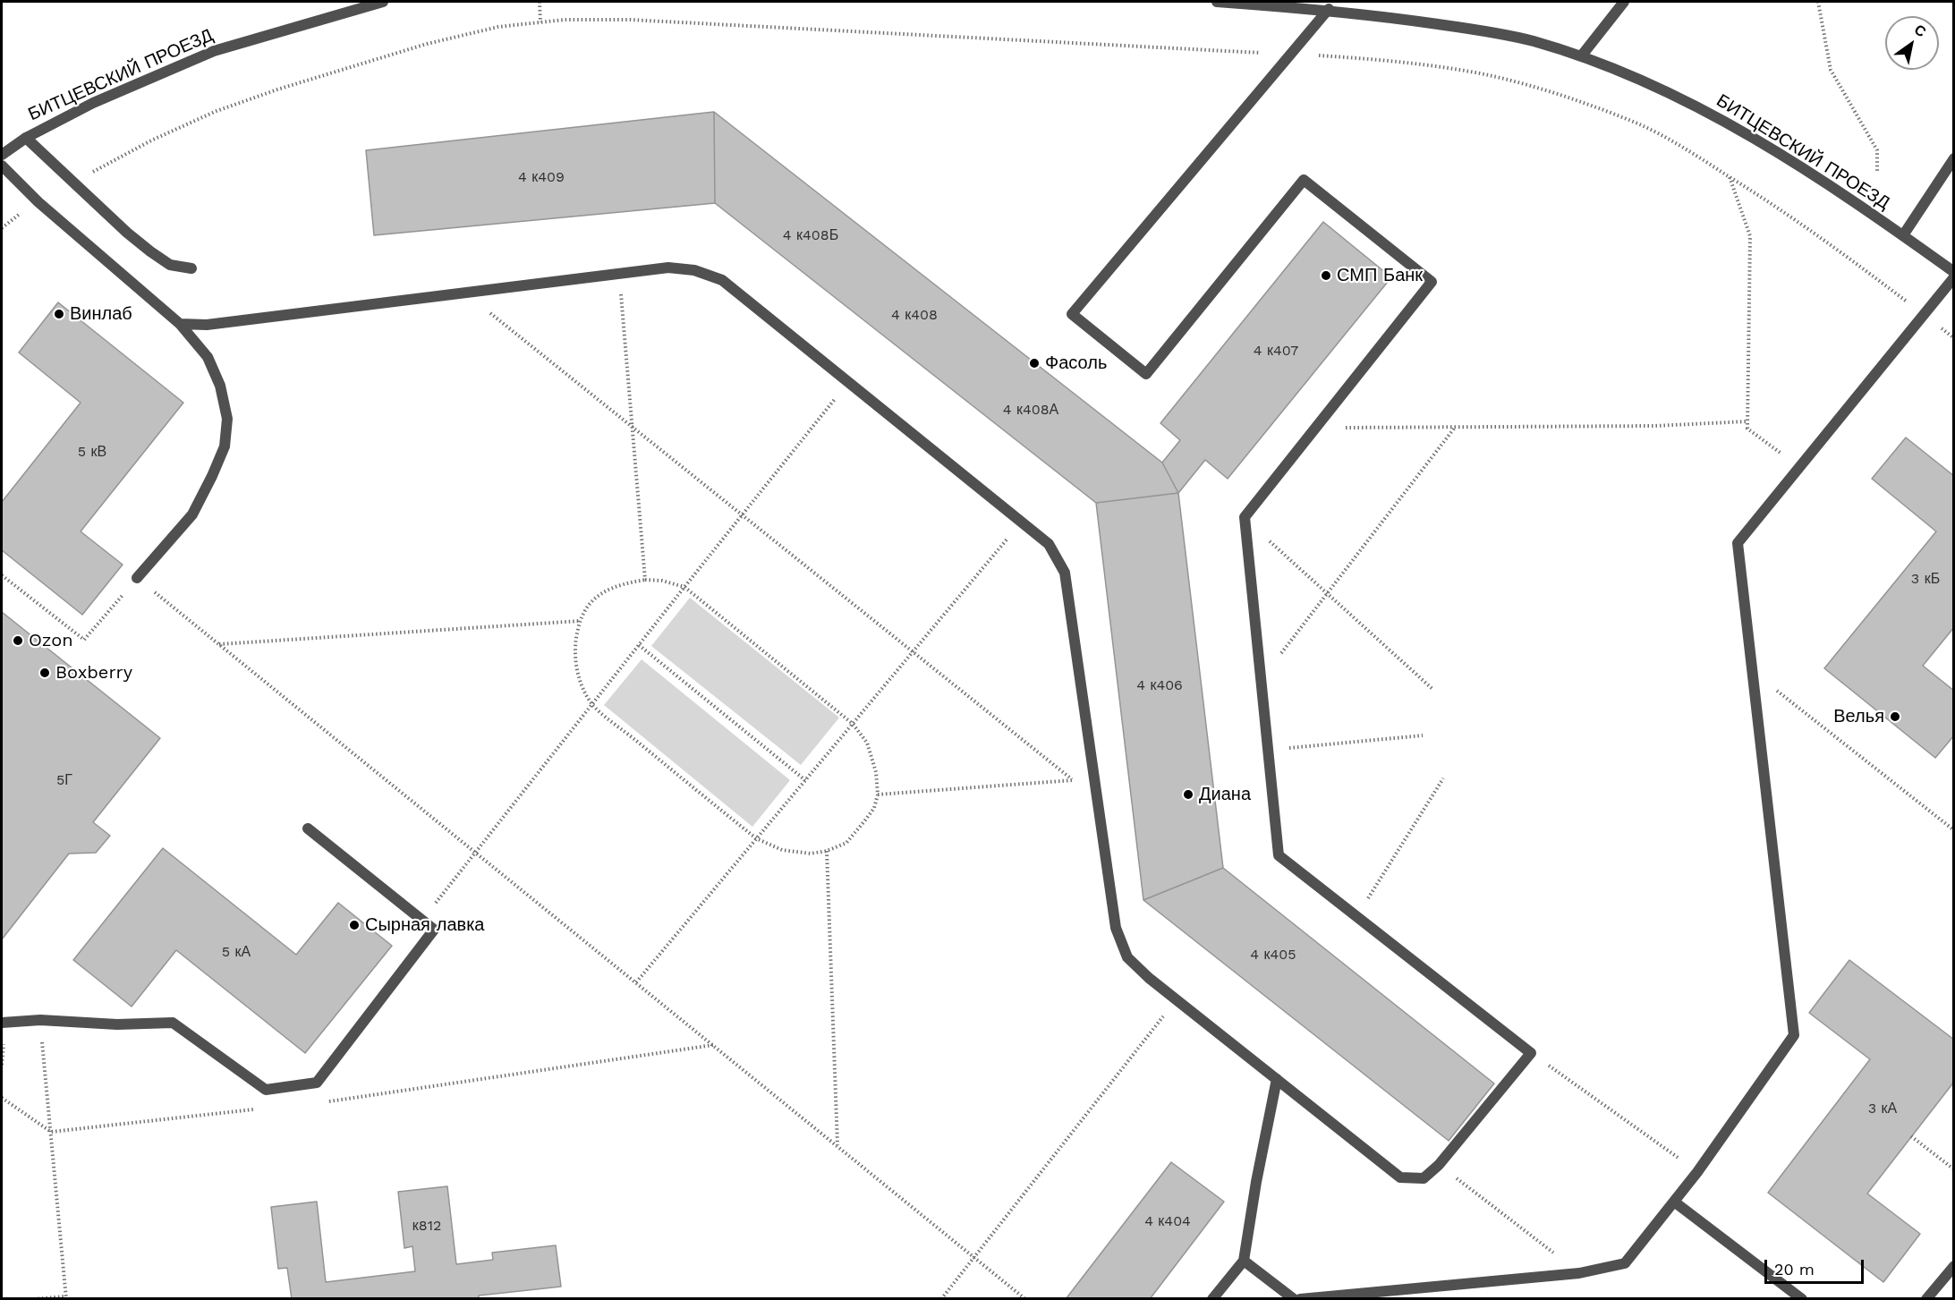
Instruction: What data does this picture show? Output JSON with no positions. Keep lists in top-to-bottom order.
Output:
{
  "streets": {
    "street": ["БИТЦЕВСКИЙ ПРОЕЗД"]
  },
  "places": [
    "СМП Банк",
    "Винлаб",
    "Фасоль",
    "Ozon",
    "Boxberry",
    "Велья",
    "Диана",
    "Сырная лавка"
  ],
  "house_numbers": [
    "4 к409",
    "4 к408Б",
    "4 к408",
    "4 к407",
    "4 к408А",
    "5 кВ",
    "3 кБ",
    "4 к406",
    "5Г",
    "5 кА",
    "4 к405",
    "3 кА",
    "4 к404",
    "к812"
  ],
  "scale_bar": "20 m",
  "north": "top right"
}
